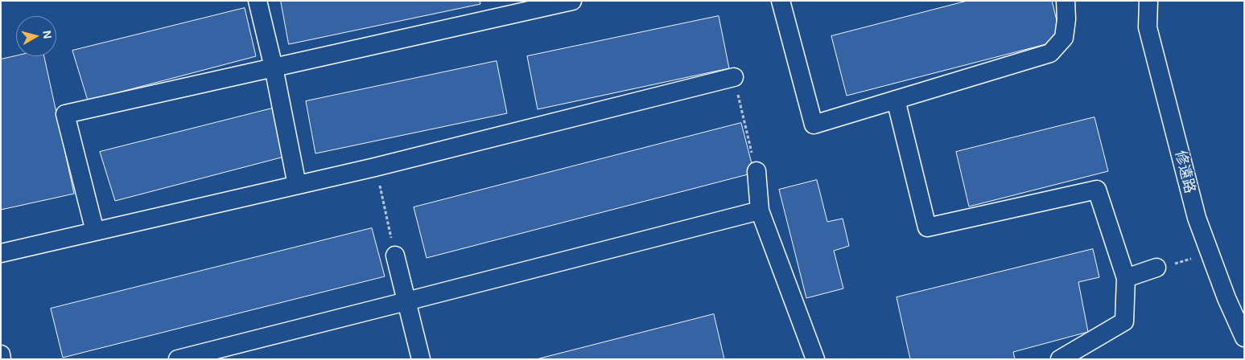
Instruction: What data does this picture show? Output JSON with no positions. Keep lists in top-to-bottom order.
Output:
{
  "streets": {
    "street": ["修遠路"]
  },
  "north": "right"
}
